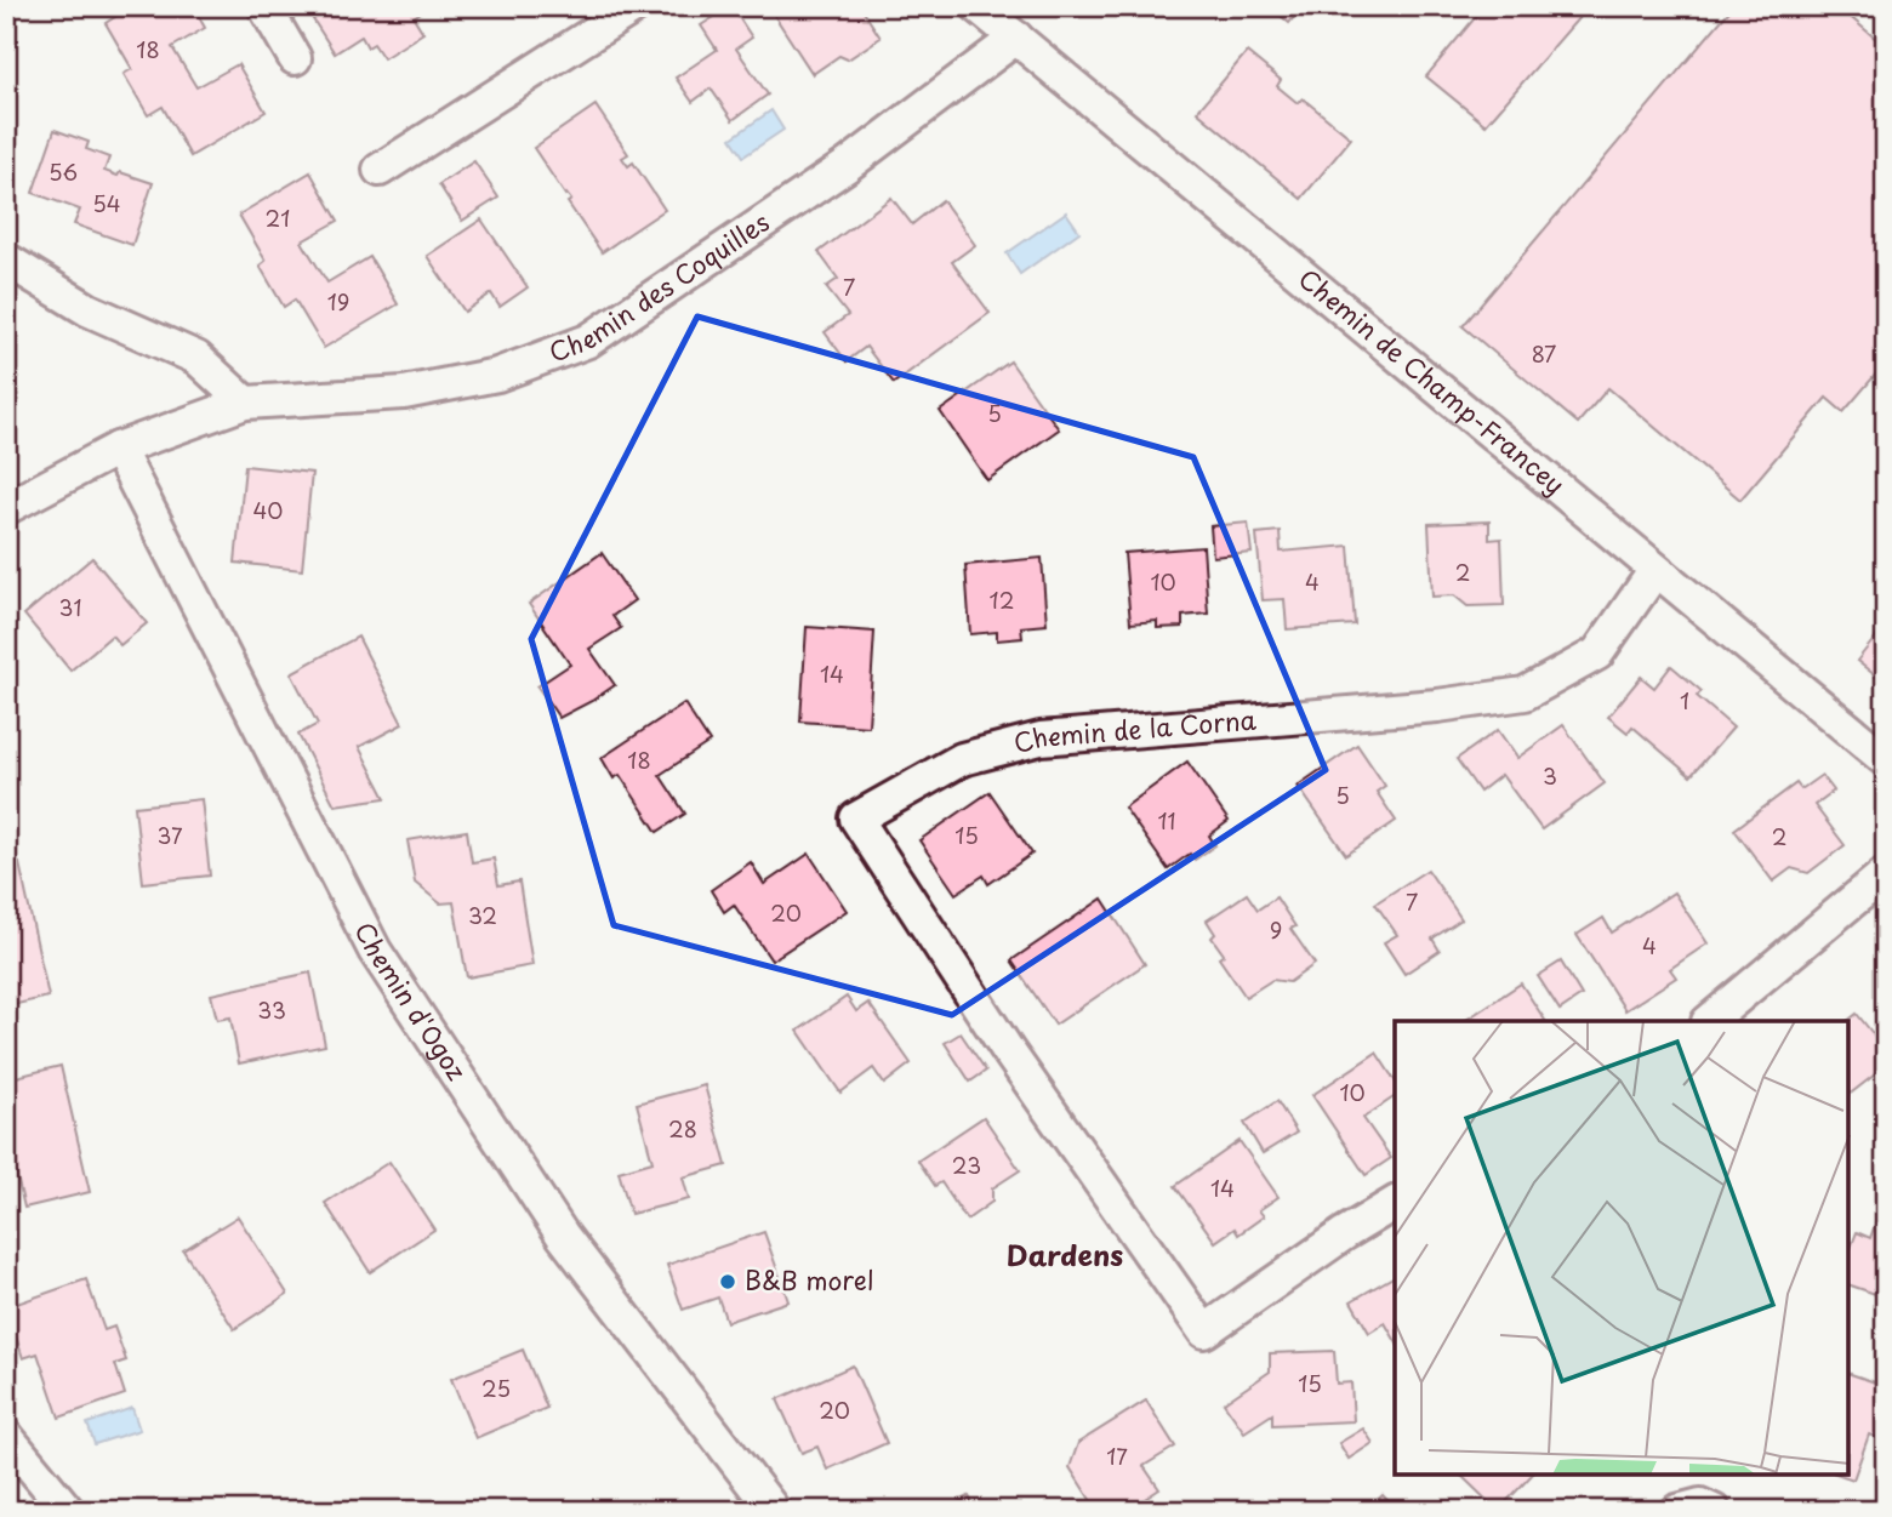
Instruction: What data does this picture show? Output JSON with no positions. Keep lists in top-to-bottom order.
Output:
{
  "streets": {
    "street": [
      "Chemin des Coquilles",
      "Chemin de Champ-Francey",
      "Chemin de la Corna",
      "Chemin d'Ogoz"
    ]
  },
  "crossings": [
    ["Chemin des Coquilles", "Chemin de Champ-Francey"],
    ["Chemin des Coquilles", "Chemin d'Ogoz"],
    ["Chemin de Champ-Francey", "Chemin de la Corna"]
  ],
  "districts": ["Dardens"],
  "places": ["B&B morel"],
  "house_numbers": [
    "18",
    "56",
    "54",
    "21",
    "7",
    "19",
    "87",
    "5",
    "40",
    "2",
    "10",
    "4",
    "12",
    "31",
    "14",
    "1",
    "18",
    "3",
    "5",
    "11",
    "37",
    "15",
    "2",
    "7",
    "20",
    "32",
    "9",
    "4",
    "33",
    "10",
    "28",
    "23",
    "14",
    "15",
    "25",
    "20",
    "17"
  ]
}
